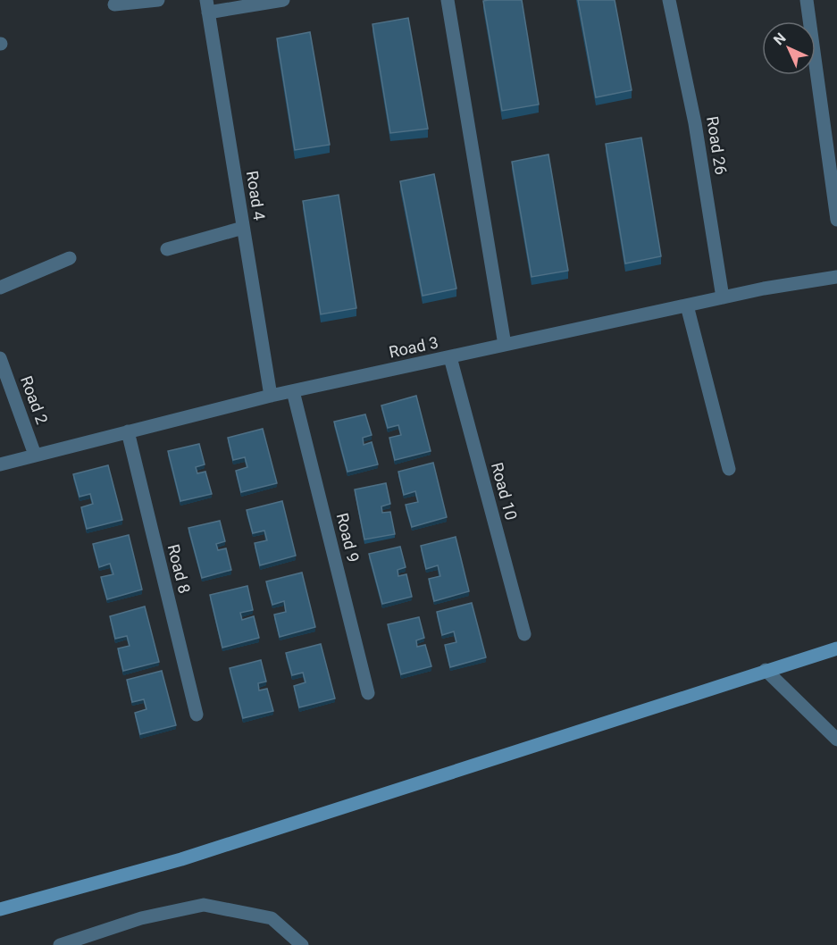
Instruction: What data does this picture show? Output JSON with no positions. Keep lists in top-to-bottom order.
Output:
{
  "streets": {
    "street": [
      "Road 26",
      "Road 4",
      "Road 3",
      "Road 2",
      "Road 10",
      "Road 9",
      "Road 8"
    ]
  },
  "crossings": [
    ["Road 26", "Road 3"],
    ["Road 4", "Road 3"],
    ["Road 3", "Road 2"],
    ["Road 3", "Road 10"],
    ["Road 3", "Road 9"],
    ["Road 3", "Road 8"]
  ],
  "north": "top left"
}
